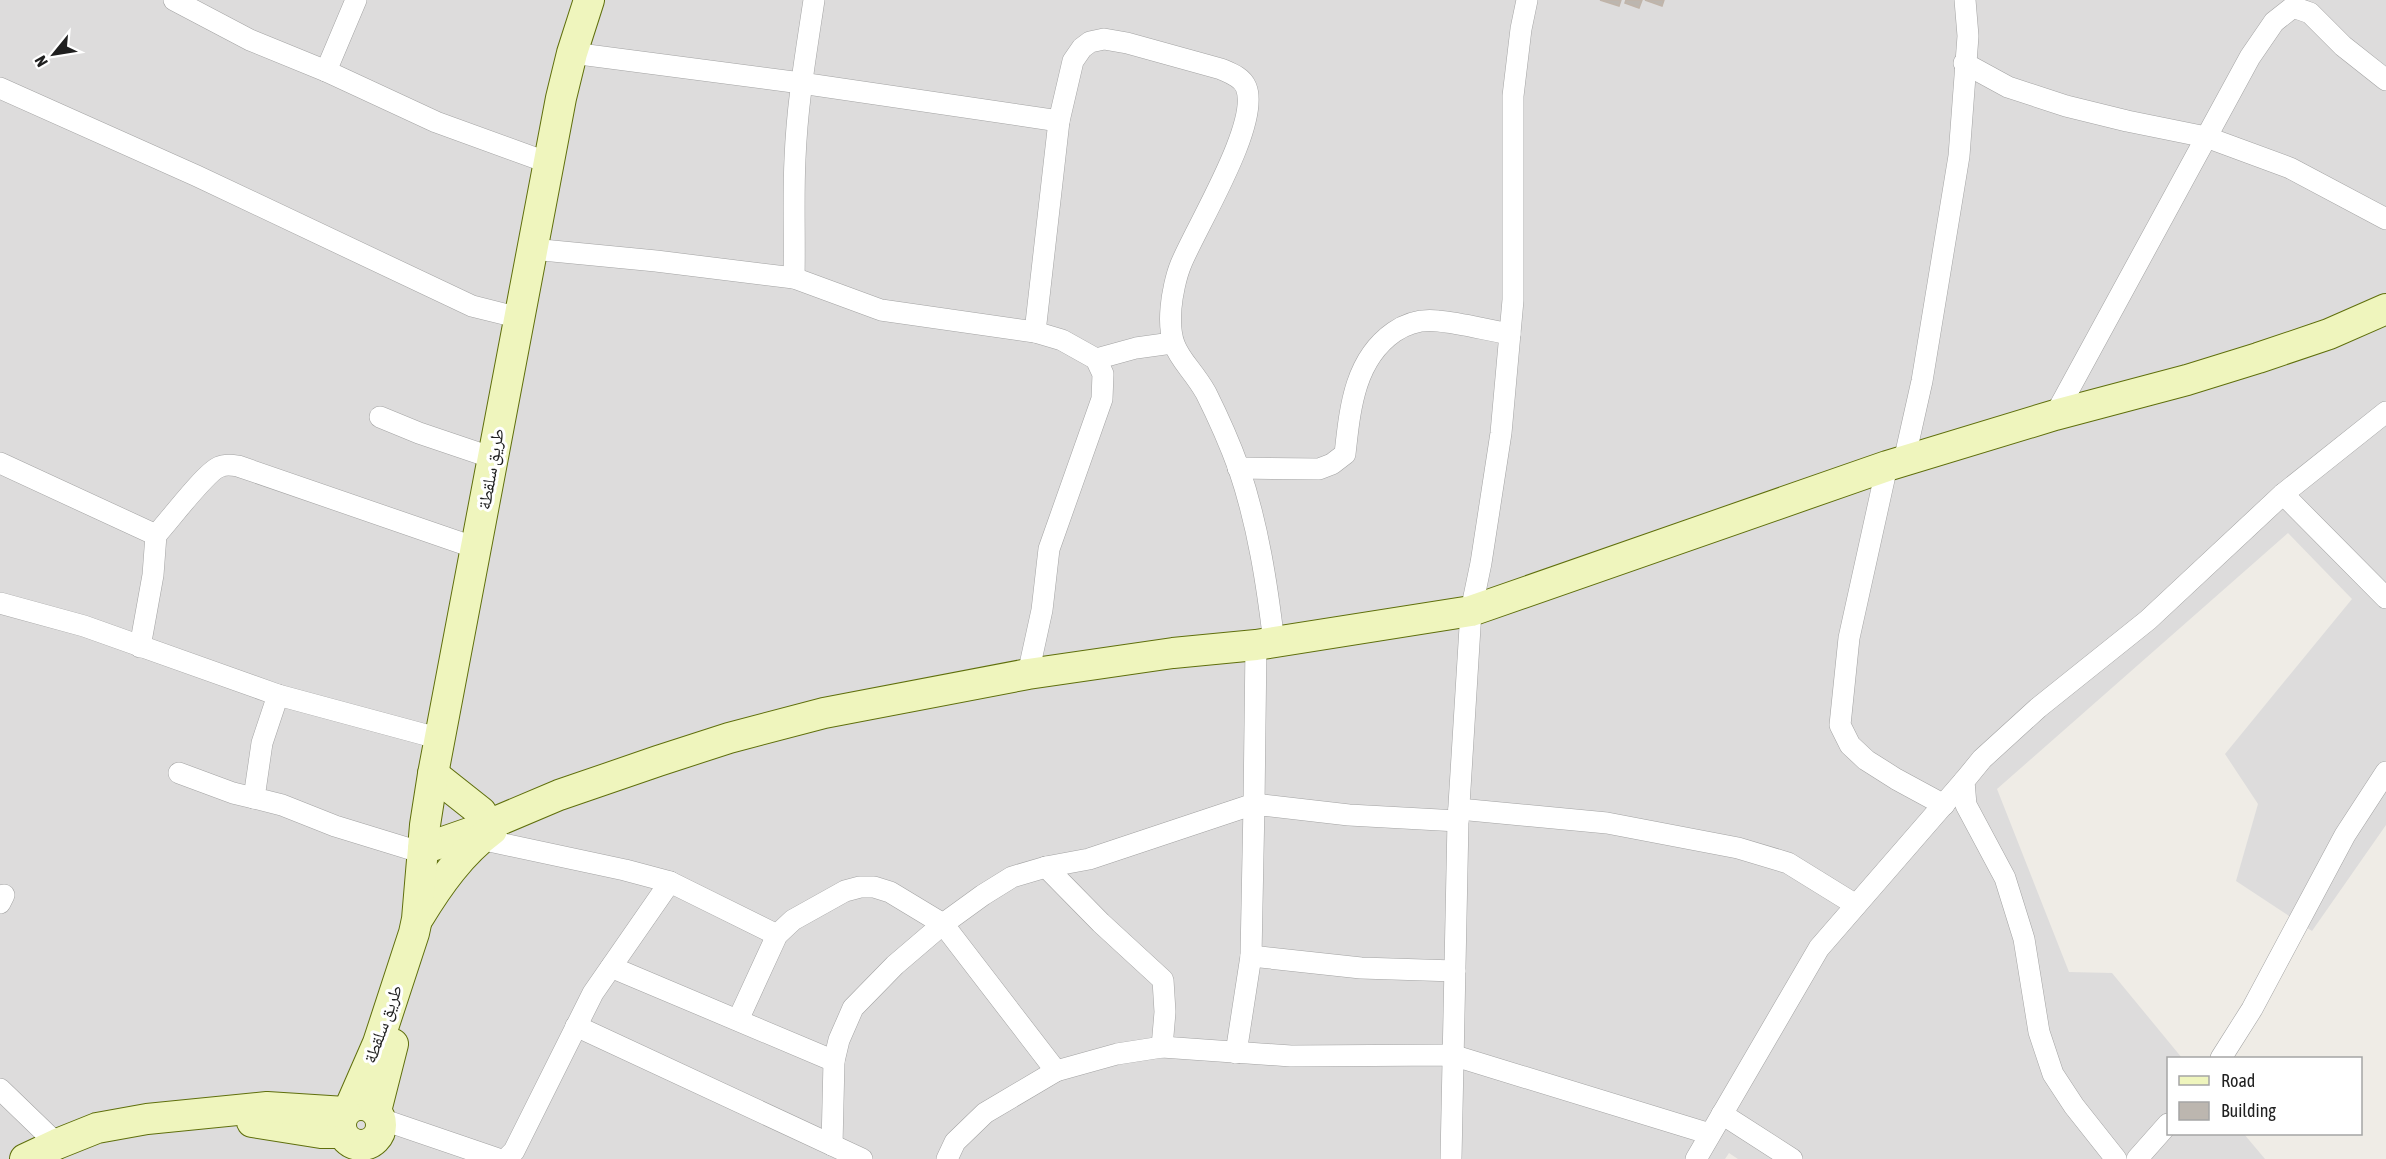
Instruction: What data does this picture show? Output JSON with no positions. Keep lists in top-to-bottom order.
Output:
{
  "streets": {
    "street": ["طريق سلقطة"]
  },
  "legend": ["Road", "Building"],
  "north": "bottom left"
}
